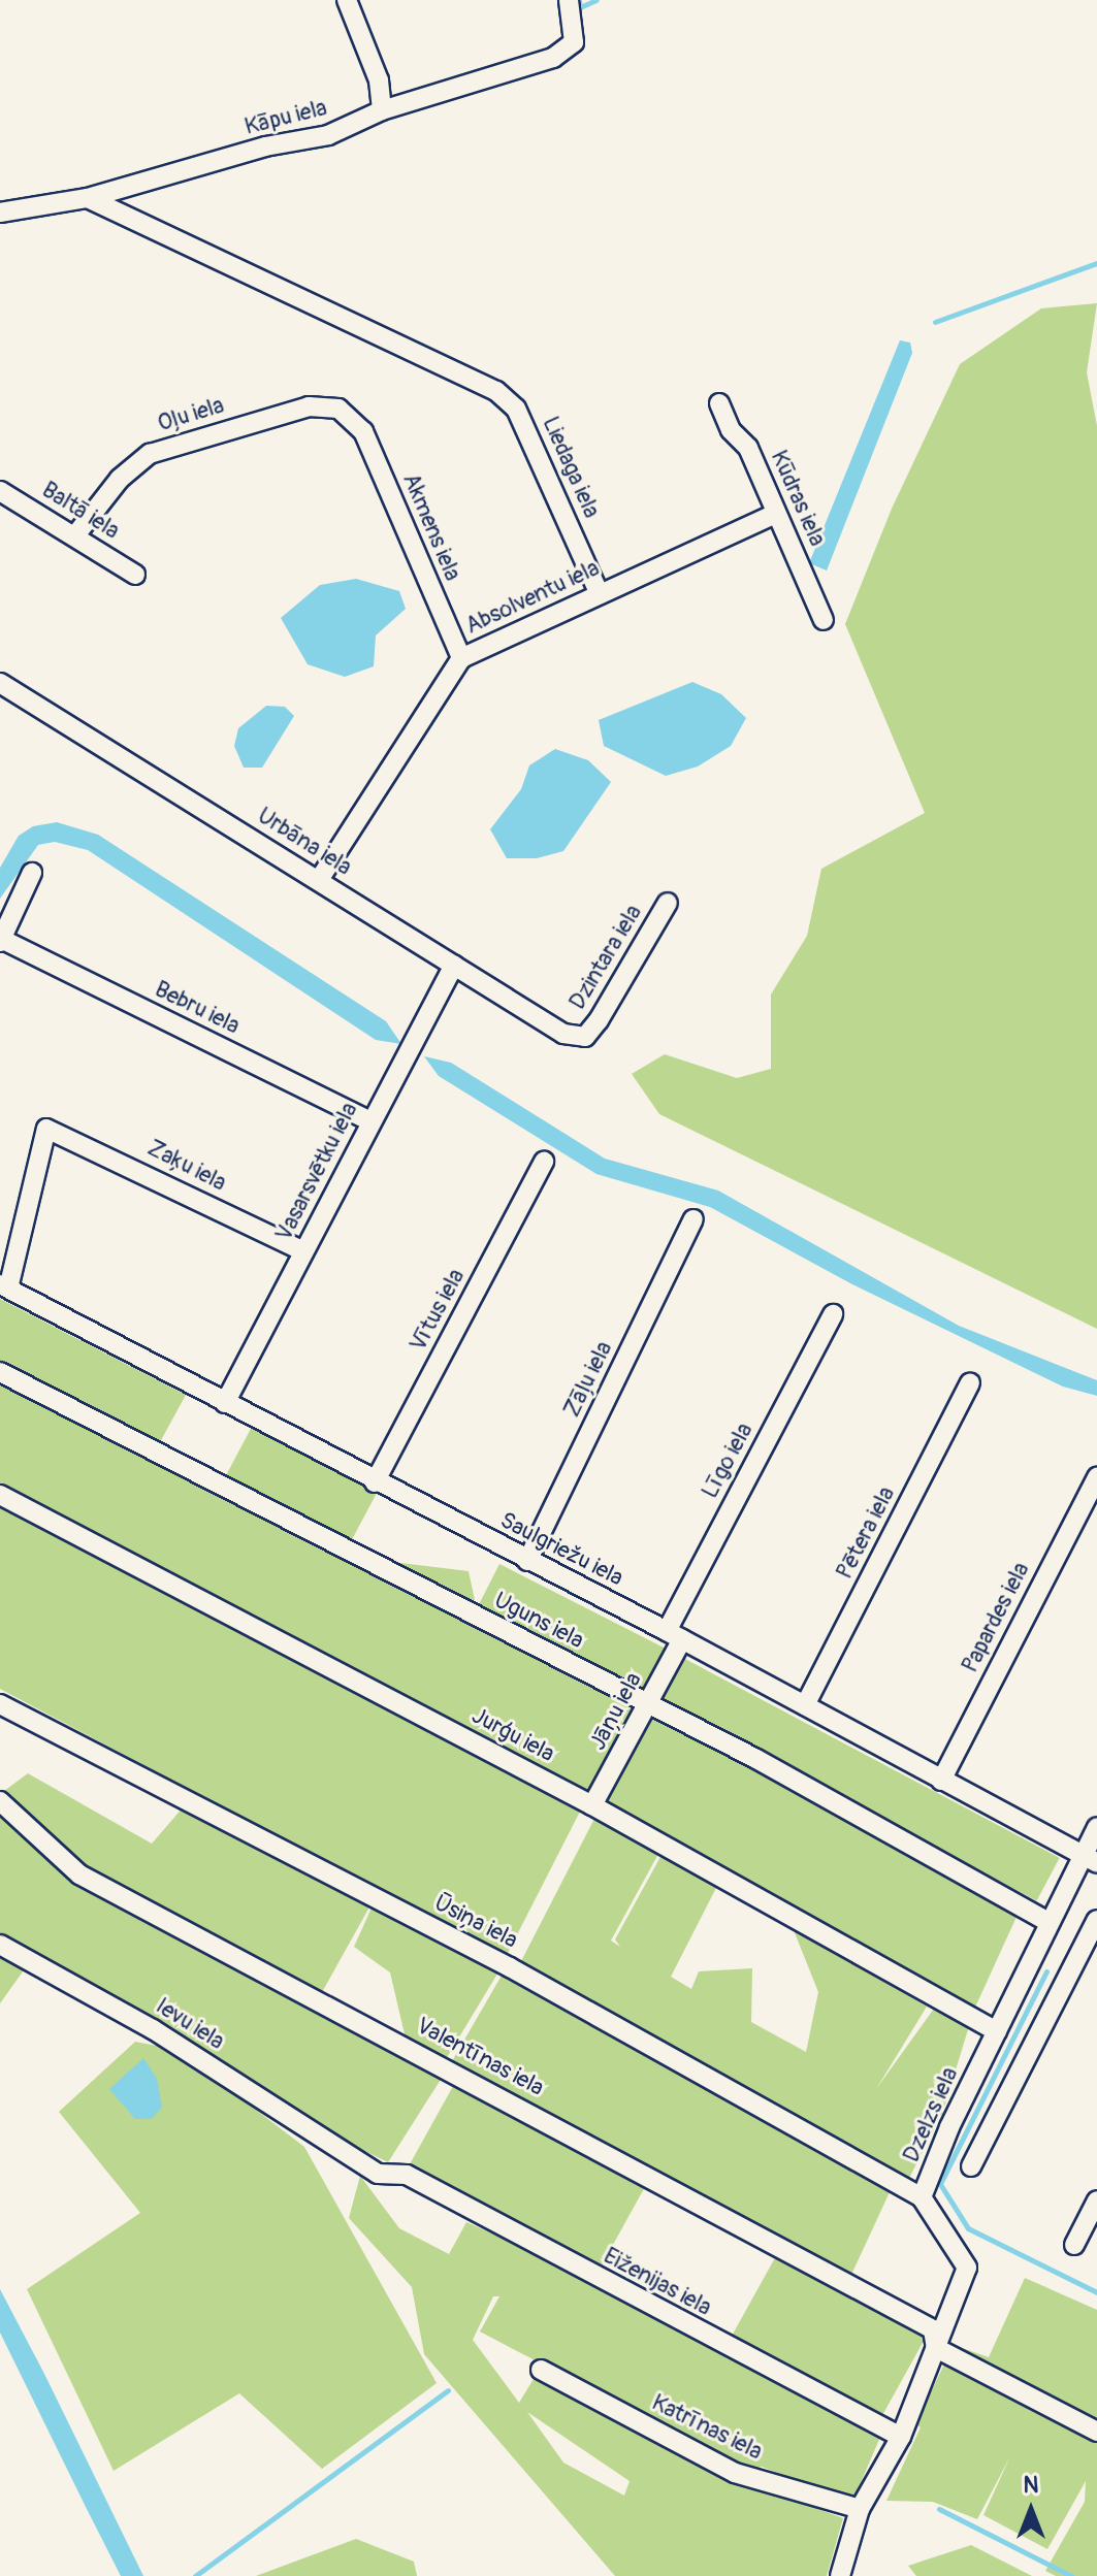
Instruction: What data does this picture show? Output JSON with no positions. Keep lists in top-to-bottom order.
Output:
{
  "streets": {
    "street": [
      "Kāpu iela",
      "Oļu iela",
      "Liedaga iela",
      "Kūdras iela",
      "Baltā iela",
      "Akmens iela",
      "Absolventu iela",
      "Urbāna iela",
      "Dzintara iela",
      "Bebru iela",
      "Zaķu iela",
      "Vasarsvētku iela",
      "Vītus iela",
      "Zāļu iela",
      "Līgo iela",
      "Pētera iela",
      "Saulgriežu iela",
      "Papardes iela",
      "Uguns iela",
      "Jāņu iela",
      "Jurģu iela",
      "Ūsiņa iela",
      "Ievu iela",
      "Valentīnas iela",
      "Dzelzs iela",
      "Eiženijas iela",
      "Katrīnas iela"
    ]
  },
  "crossings": [
    ["Kāpu iela", "Liedaga iela"],
    ["Oļu iela", "Baltā iela"],
    ["Oļu iela", "Akmens iela"],
    ["Liedaga iela", "Absolventu iela"],
    ["Kūdras iela", "Absolventu iela"],
    ["Akmens iela", "Absolventu iela"],
    ["Absolventu iela", "Urbāna iela"],
    ["Urbāna iela", "Dzintara iela"],
    ["Urbāna iela", "Vasarsvētku iela"],
    ["Bebru iela", "Vasarsvētku iela"],
    ["Zaķu iela", "Vasarsvētku iela"],
    ["Zaķu iela", "Saulgriežu iela"],
    ["Vasarsvētku iela", "Saulgriežu iela"],
    ["Vītus iela", "Saulgriežu iela"],
    ["Zāļu iela", "Saulgriežu iela"],
    ["Līgo iela", "Saulgriežu iela"],
    ["Līgo iela", "Jāņu iela"],
    ["Pētera iela", "Saulgriežu iela"],
    ["Saulgriežu iela", "Papardes iela"],
    ["Saulgriežu iela", "Jāņu iela"],
    ["Saulgriežu iela", "Dzelzs iela"],
    ["Uguns iela", "Jāņu iela"],
    ["Uguns iela", "Dzelzs iela"],
    ["Jāņu iela", "Jurģu iela"],
    ["Jurģu iela", "Dzelzs iela"],
    ["Ūsiņa iela", "Dzelzs iela"],
    ["Ievu iela", "Eiženijas iela"],
    ["Valentīnas iela", "Dzelzs iela"],
    ["Dzelzs iela", "Eiženijas iela"],
    ["Dzelzs iela", "Katrīnas iela"]
  ],
  "north": "top"
}
